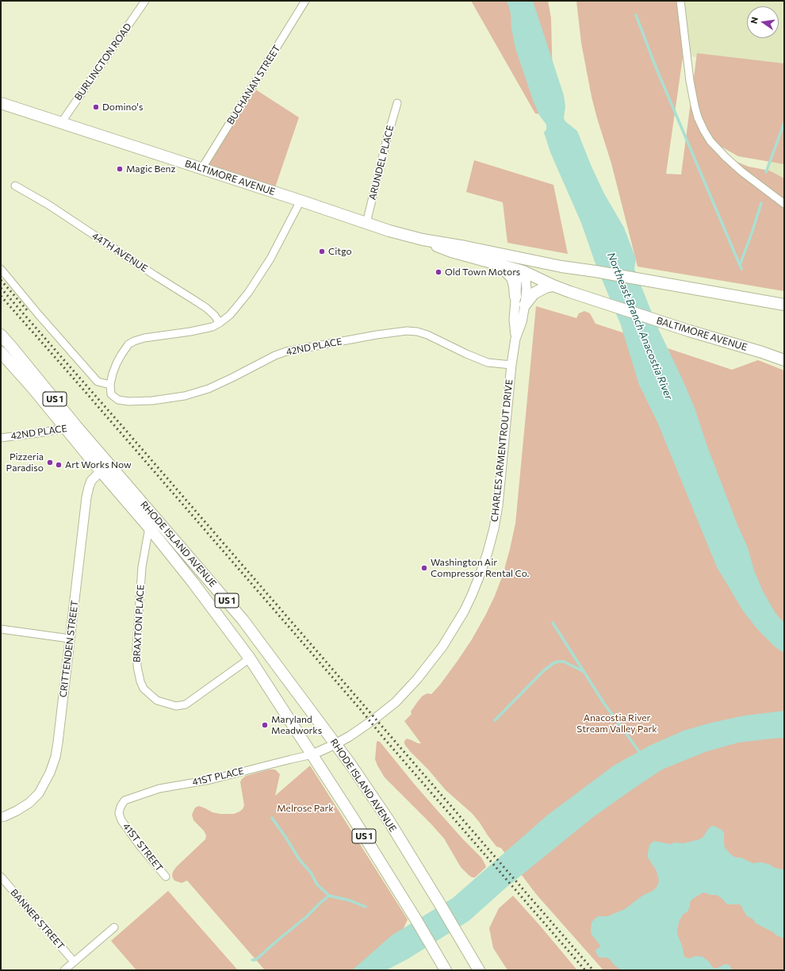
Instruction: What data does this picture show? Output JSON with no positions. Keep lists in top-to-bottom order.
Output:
{
  "streets": {
    "main road": ["BALTIMORE AVENUE", "US 1", "RHODE ISLAND AVENUE"],
    "street": [
      "BURLINGTON ROAD",
      "BUCHANAN STREET",
      "ARUNDEL PLACE",
      "44TH AVENUE",
      "42ND PLACE",
      "CHARLES ARMENTROUT DRIVE",
      "BRAXTON PLACE",
      "CRITTENDEN STREET",
      "41ST PLACE",
      "41ST STREET",
      "BANNER STREET"
    ]
  },
  "crossings": [
    ["BURLINGTON ROAD", "BALTIMORE AVENUE"],
    ["BUCHANAN STREET", "BALTIMORE AVENUE"],
    ["ARUNDEL PLACE", "BALTIMORE AVENUE"],
    ["BALTIMORE AVENUE", "CHARLES ARMENTROUT DRIVE"],
    ["42ND PLACE", "CHARLES ARMENTROUT DRIVE"],
    ["42ND PLACE", "RHODE ISLAND AVENUE"],
    ["CHARLES ARMENTROUT DRIVE", "RHODE ISLAND AVENUE"],
    ["CHARLES ARMENTROUT DRIVE", "41ST PLACE"],
    ["RHODE ISLAND AVENUE", "BRAXTON PLACE"],
    ["RHODE ISLAND AVENUE", "CRITTENDEN STREET"],
    ["RHODE ISLAND AVENUE", "41ST PLACE"],
    ["41ST PLACE", "41ST STREET"]
  ],
  "water": ["Northeast Branch Anacostia River"],
  "parks": ["Anacostia River Stream Valley Park", "Melrose Park"],
  "places": [
    "Domino's",
    "Magic Benz",
    "Citgo",
    "Old Town Motors",
    "Pizzeria Paradiso",
    "Art Works Now",
    "Washington Air Compressor Rental Co.",
    "Maryland Meadworks"
  ],
  "north": "left"
}
